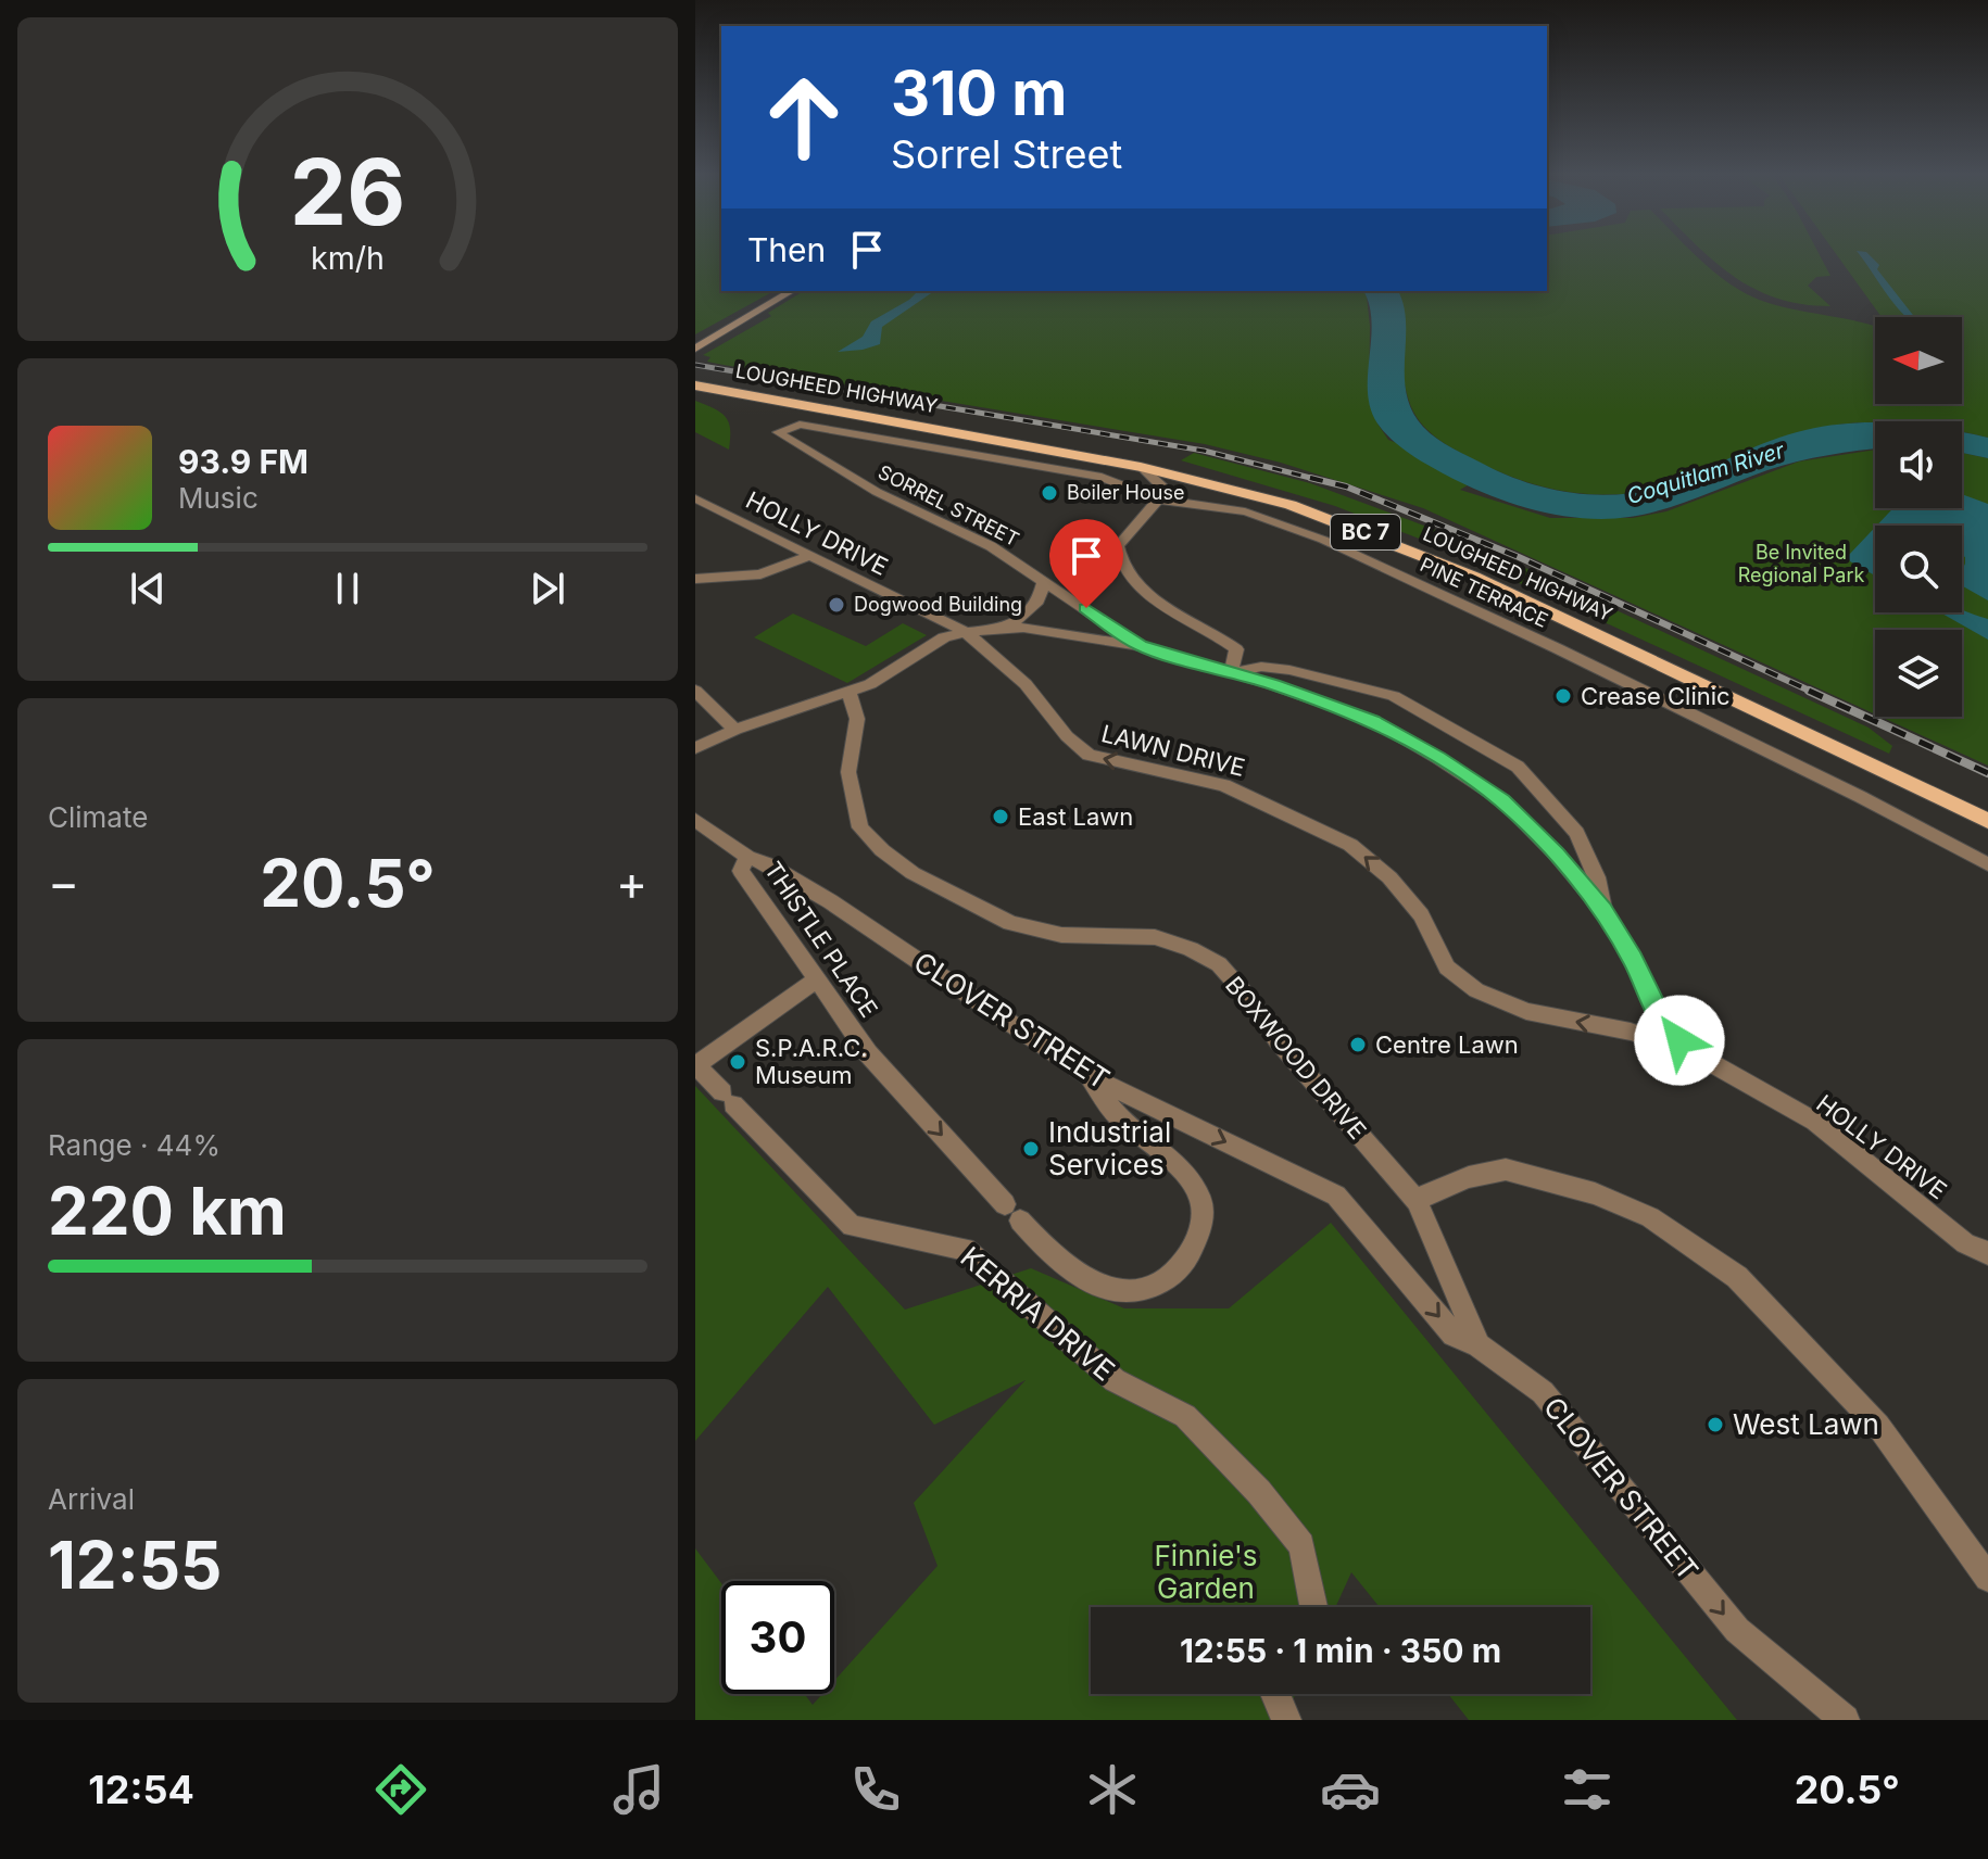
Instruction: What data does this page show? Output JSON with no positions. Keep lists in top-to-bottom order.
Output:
{
  "streets": {
    "main road": ["LOUGHEED HIGHWAY", "BC 7"],
    "street": [
      "SORREL STREET",
      "HOLLY DRIVE",
      "PINE TERRACE",
      "LAWN DRIVE",
      "THISTLE PLACE",
      "CLOVER STREET",
      "BOXWOOD DRIVE",
      "KERRIA DRIVE"
    ]
  },
  "crossings": [
    ["SORREL STREET", "HOLLY DRIVE"],
    ["SORREL STREET", "PINE TERRACE"],
    ["HOLLY DRIVE", "LAWN DRIVE"],
    ["THISTLE PLACE", "CLOVER STREET"],
    ["CLOVER STREET", "BOXWOOD DRIVE"]
  ],
  "one_way": ["CLOVER STREET"],
  "water": ["Coquitlam River"],
  "parks": ["Be Invited Regional Park", "Finnie's Garden"],
  "places": [
    "Boiler House",
    "Dogwood Building",
    "Crease Clinic",
    "East Lawn",
    "Centre Lawn",
    "S.P.A.R.C. Museum",
    "Industrial Services",
    "West Lawn"
  ],
  "north": "left",
  "page": {
    "turn": ["310 m", "Sorrel Street"],
    "then": "Then",
    "song": ["93.9 FM", "Music"],
    "tile": [
      "Climate",
      ["Range · 44%", "220 km"],
      ["Arrival", "12:55"]
    ],
    "heat": ["−", "20.5°", "+"],
    "limit": "30",
    "trip": "12:55 · 1 min · 350 m",
    "tabs": ["12:54", "20.5°"],
    "gauge": ["26", "km/h"]
  }
}
